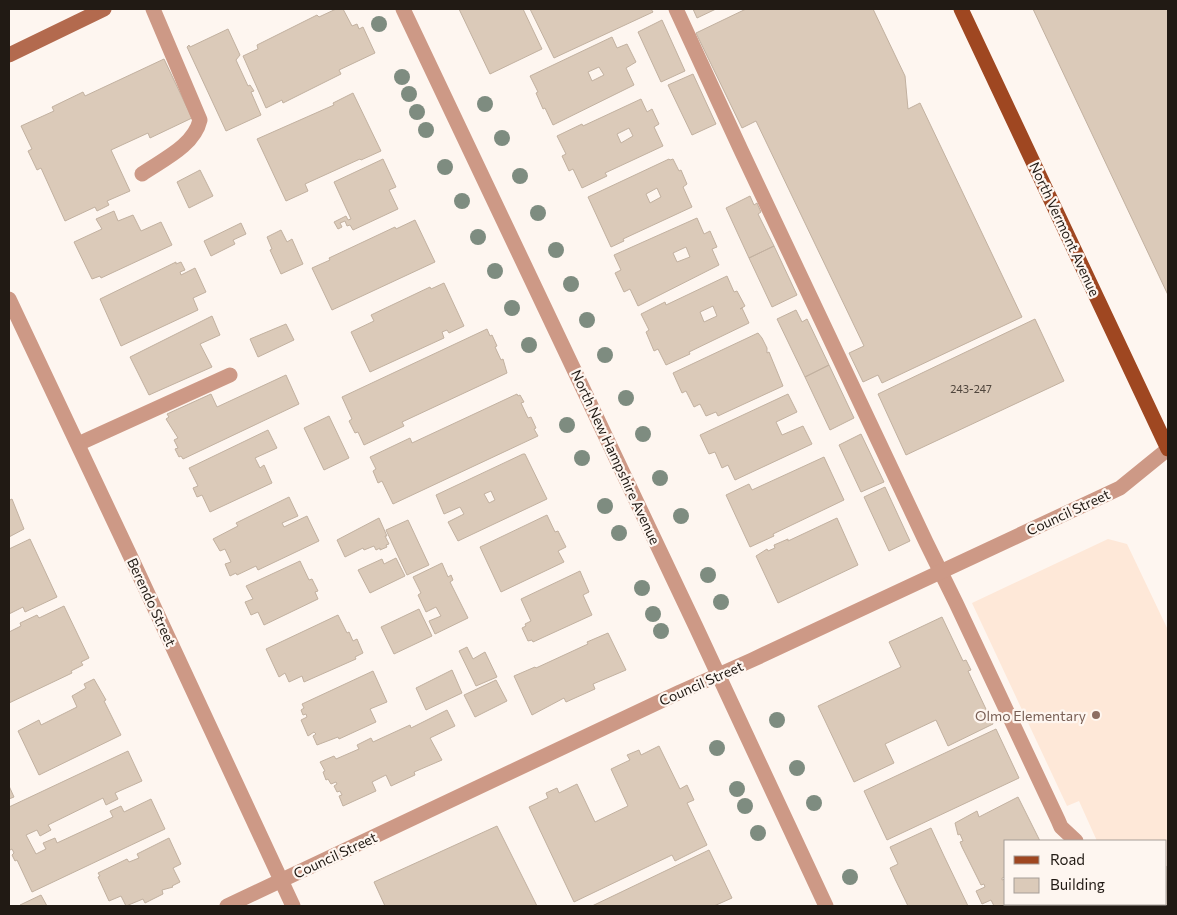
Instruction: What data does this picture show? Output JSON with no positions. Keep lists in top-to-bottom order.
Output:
{
  "streets": {
    "main road": ["North Vermont Avenue"],
    "street": ["North New Hampshire Avenue", "Council Street", "Berendo Street"]
  },
  "crossings": [
    ["North Vermont Avenue", "Council Street"],
    ["North New Hampshire Avenue", "Council Street"],
    ["Council Street", "Berendo Street"]
  ],
  "places": ["Olmo Elementary"],
  "house_numbers": ["243-247"],
  "legend": ["Road", "Building"]
}
